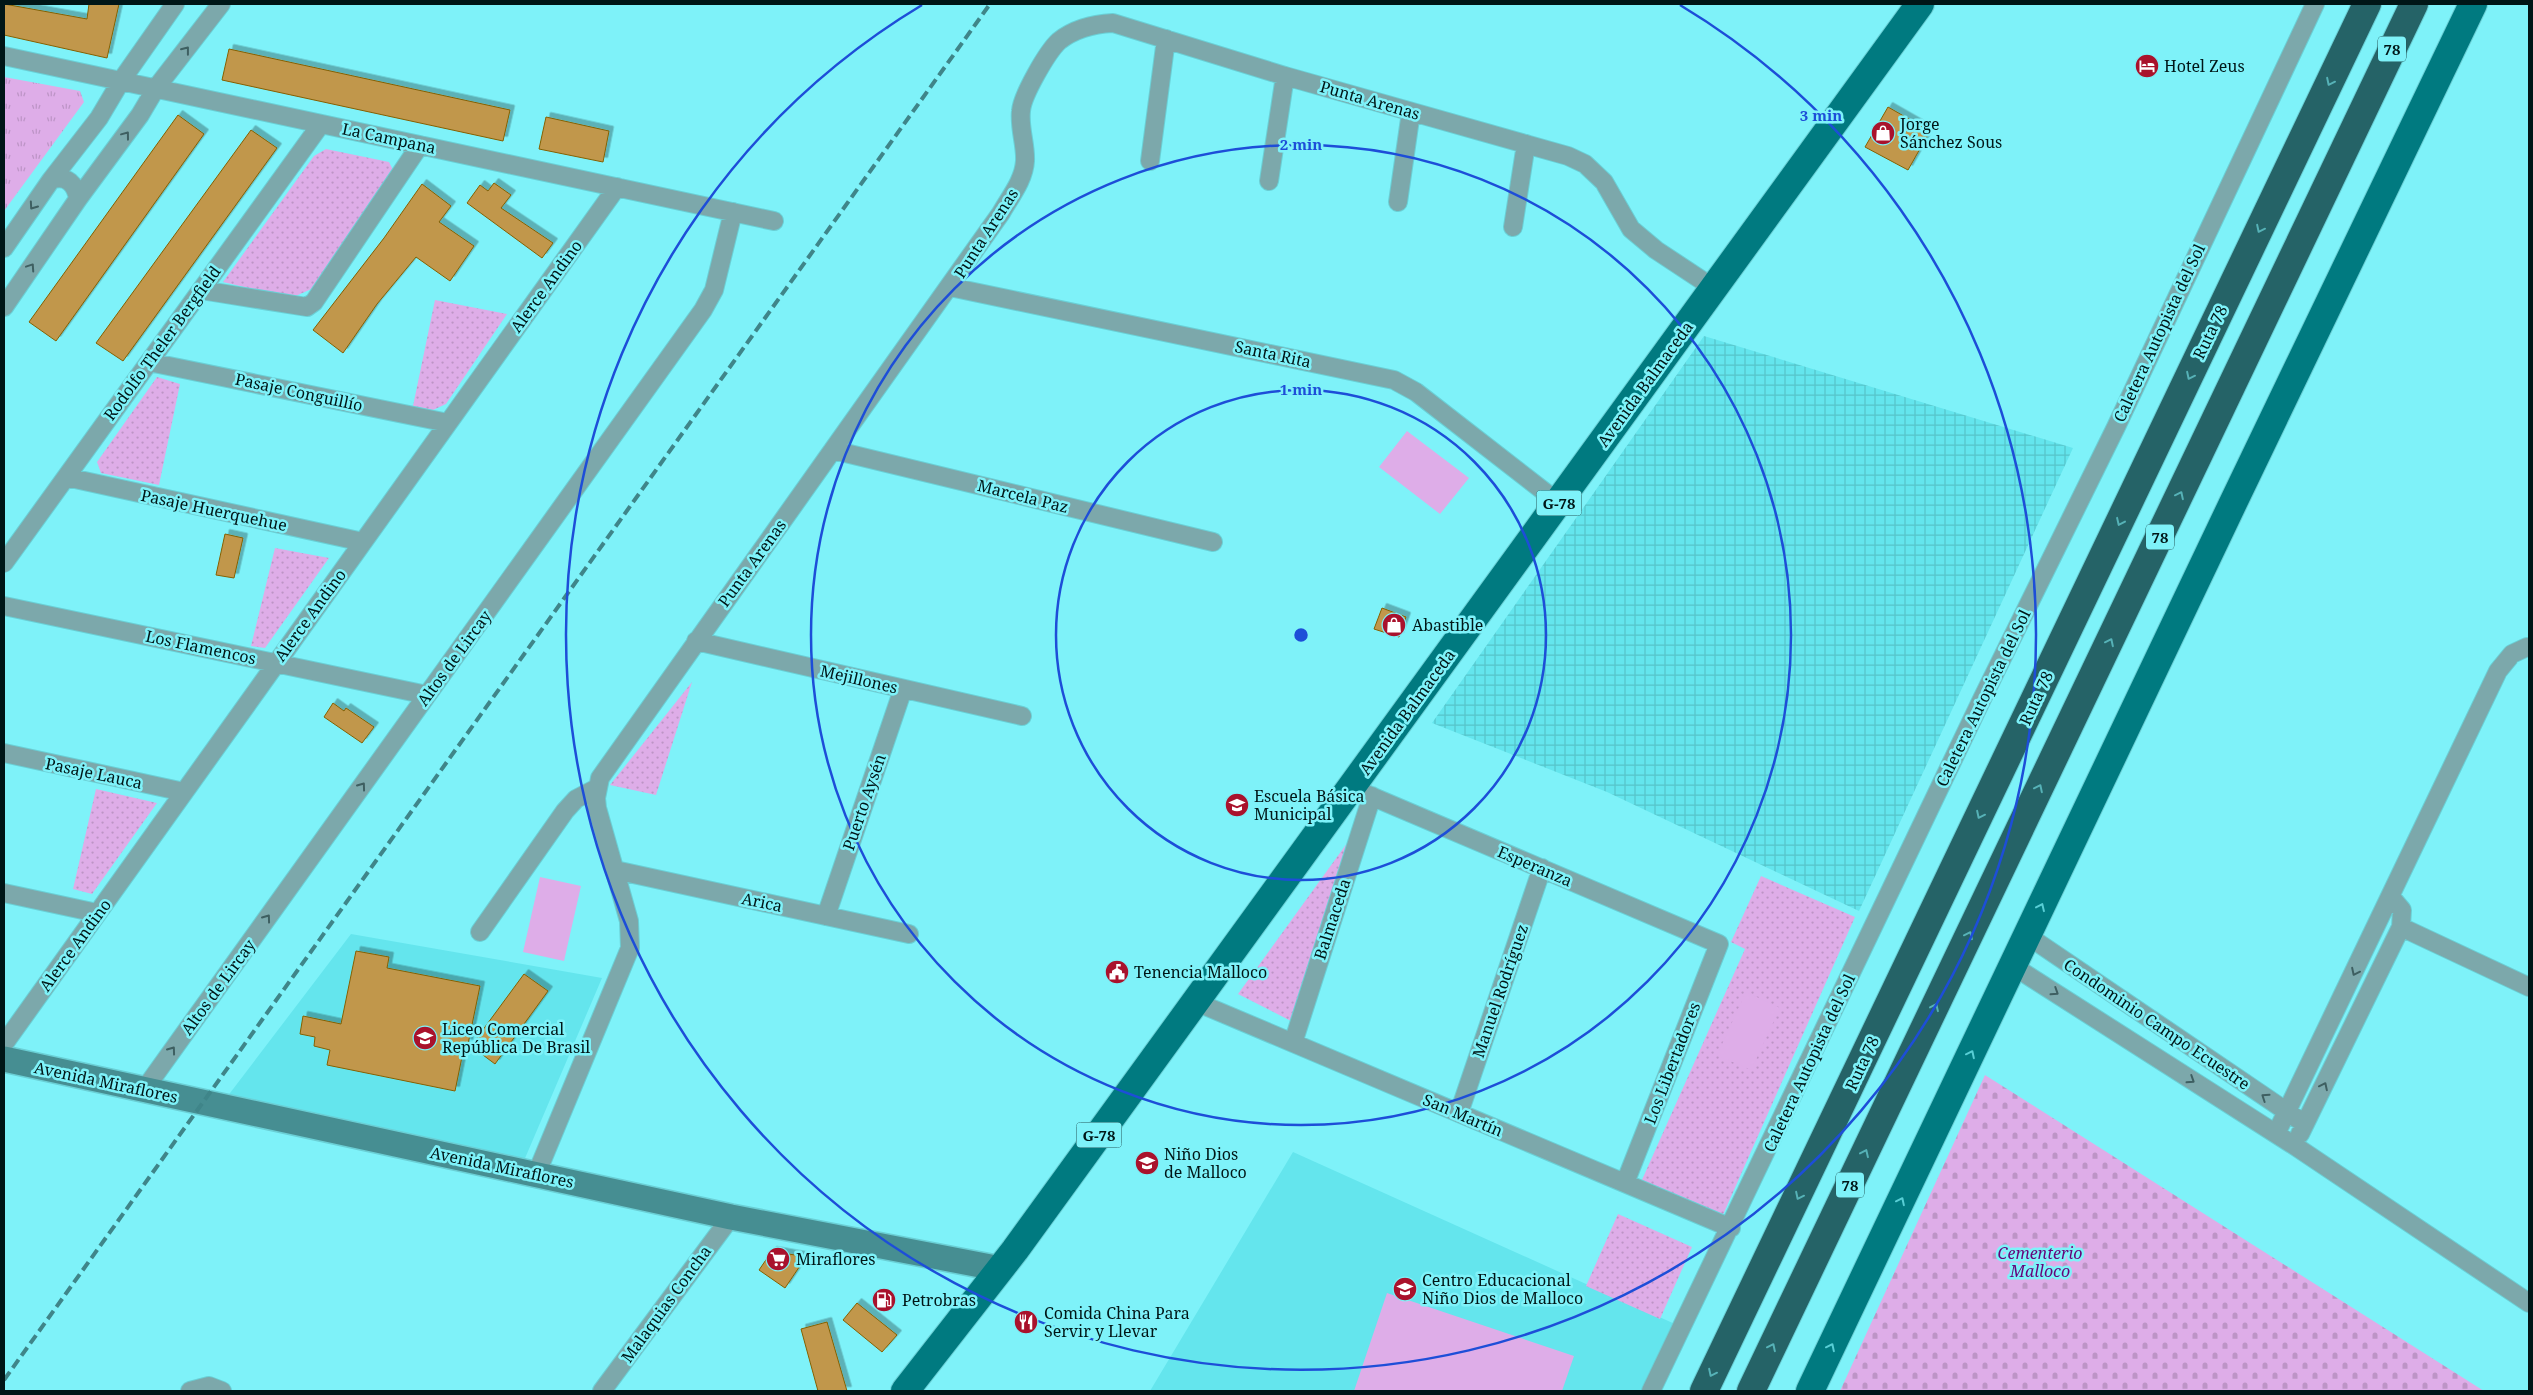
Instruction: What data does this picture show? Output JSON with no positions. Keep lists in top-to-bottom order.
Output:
{
  "streets": {
    "highway": ["78", "Ruta 78"],
    "main road": ["Avenida Balmaceda", "G-78", "Avenida Miraflores"],
    "street": [
      "Punta Arenas",
      "La Campana",
      "Alerce Andino",
      "Caletera Autopista del Sol",
      "Rodolfo Theler Bergfield",
      "Santa Rita",
      "Pasaje Conguillío",
      "Marcela Paz",
      "Pasaje Huerquehue",
      "Los Flamencos",
      "Altos de Lircay",
      "Mejillones",
      "Pasaje Lauca",
      "Puerto Aysén",
      "Esperanza",
      "Arica",
      "Balmaceda",
      "Manuel Rodríguez",
      "Condominio Campo Ecuestre",
      "Los Libertadores",
      "San Martín",
      "Malaquias Concha"
    ]
  },
  "crossings": [
    ["Punta Arenas", "Santa Rita"],
    ["Punta Arenas", "Avenida Balmaceda"],
    ["Punta Arenas", "Marcela Paz"],
    ["Punta Arenas", "Mejillones"],
    ["Punta Arenas", "Arica"],
    ["Punta Arenas", "Avenida Miraflores"],
    ["La Campana", "Alerce Andino"],
    ["La Campana", "Rodolfo Theler Bergfield"],
    ["La Campana", "Altos de Lircay"],
    ["Alerce Andino", "Pasaje Conguillío"],
    ["Alerce Andino", "Pasaje Huerquehue"],
    ["Alerce Andino", "Los Flamencos"],
    ["Alerce Andino", "Pasaje Lauca"],
    ["Caletera Autopista del Sol", "San Martín"],
    ["Rodolfo Theler Bergfield", "Pasaje Conguillío"],
    ["Rodolfo Theler Bergfield", "Pasaje Huerquehue"],
    ["Santa Rita", "Avenida Balmaceda"],
    ["Avenida Balmaceda", "Esperanza"],
    ["Avenida Balmaceda", "Balmaceda"],
    ["Avenida Balmaceda", "Avenida Miraflores"],
    ["Avenida Balmaceda", "San Martín"],
    ["Los Flamencos", "Altos de Lircay"],
    ["Altos de Lircay", "Avenida Miraflores"],
    ["Mejillones", "Puerto Aysén"],
    ["Puerto Aysén", "Arica"],
    ["Esperanza", "Balmaceda"],
    ["Esperanza", "Manuel Rodríguez"],
    ["Esperanza", "Los Libertadores"],
    ["Balmaceda", "San Martín"],
    ["Manuel Rodríguez", "San Martín"],
    ["Los Libertadores", "San Martín"],
    ["Avenida Miraflores", "Malaquias Concha"]
  ],
  "one_way": ["Altos de Lircay"],
  "parks": ["Cementerio Malloco"],
  "places": {
    "hotel": ["Hotel Zeus"],
    "shop": ["Jorge Sánchez Sous", "Abastible"],
    "school or university": [
      "Escuela Básica Municipal",
      "Liceo Comercial República De Brasil",
      "Niño Dios de Malloco",
      "Centro Educacional Niño Dios de Malloco"
    ],
    "public building": ["Tenencia Malloco"],
    "supermarket": ["Miraflores"],
    "fuel station": ["Petrobras"],
    "restaurant": ["Comida China Para Servir y Llevar"]
  },
  "rings": ["3 min", "2 min", "1 min"]
}
